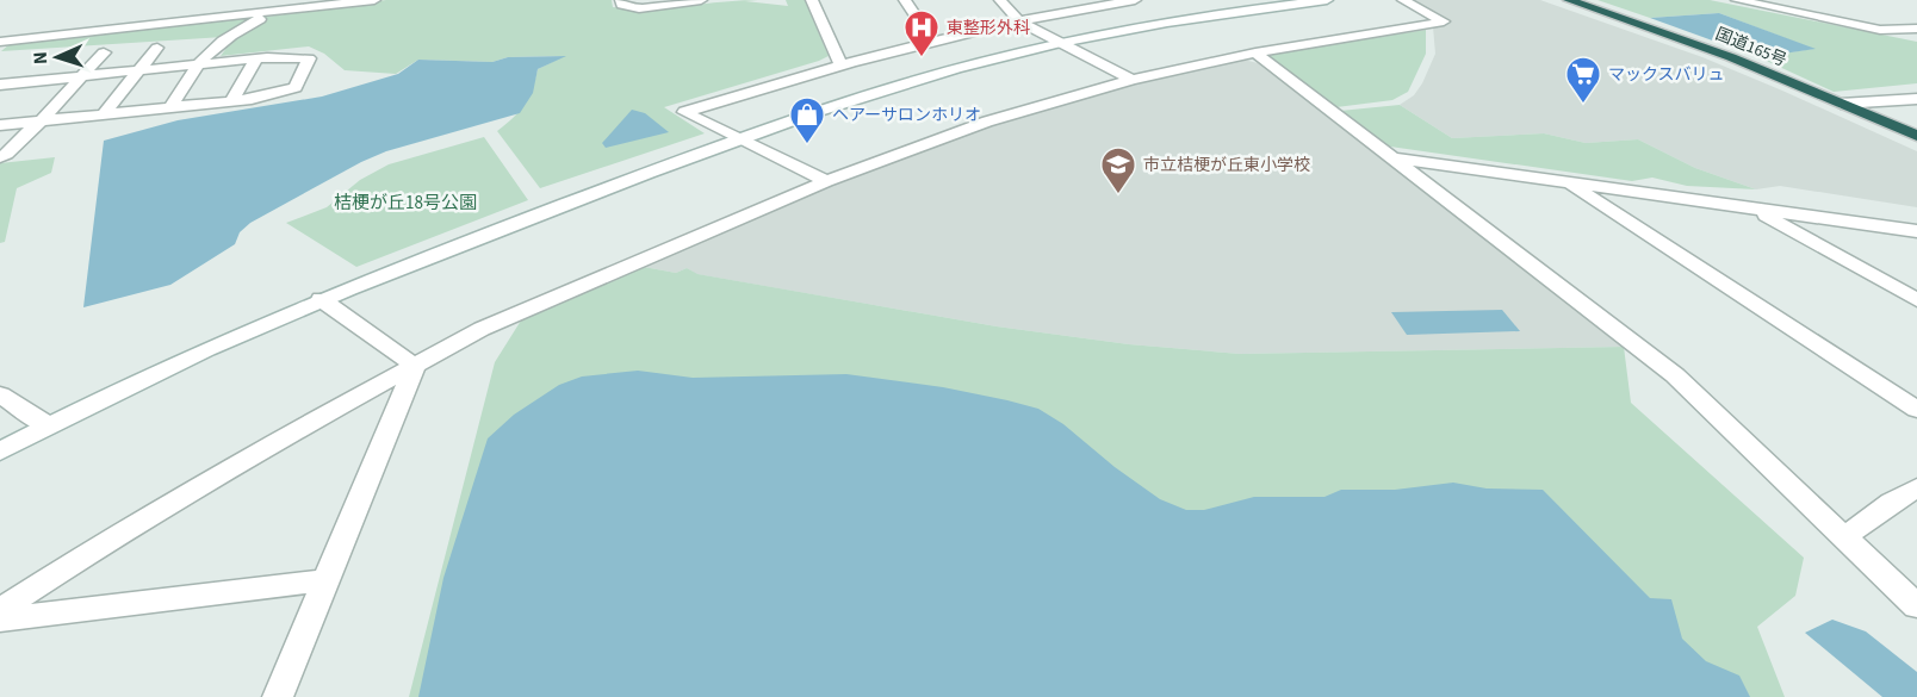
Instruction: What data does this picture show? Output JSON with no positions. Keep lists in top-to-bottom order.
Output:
{
  "streets": {
    "highway": ["国道165号"]
  },
  "parks": ["桔梗が丘18号公園"],
  "places": {
    "hospital": ["東整形外科"],
    "supermarket": ["マックスバリュ"],
    "shop": ["ヘアーサロンホリオ"],
    "school or university": ["市立桔梗が丘東小学校"]
  },
  "north": "left"
}
